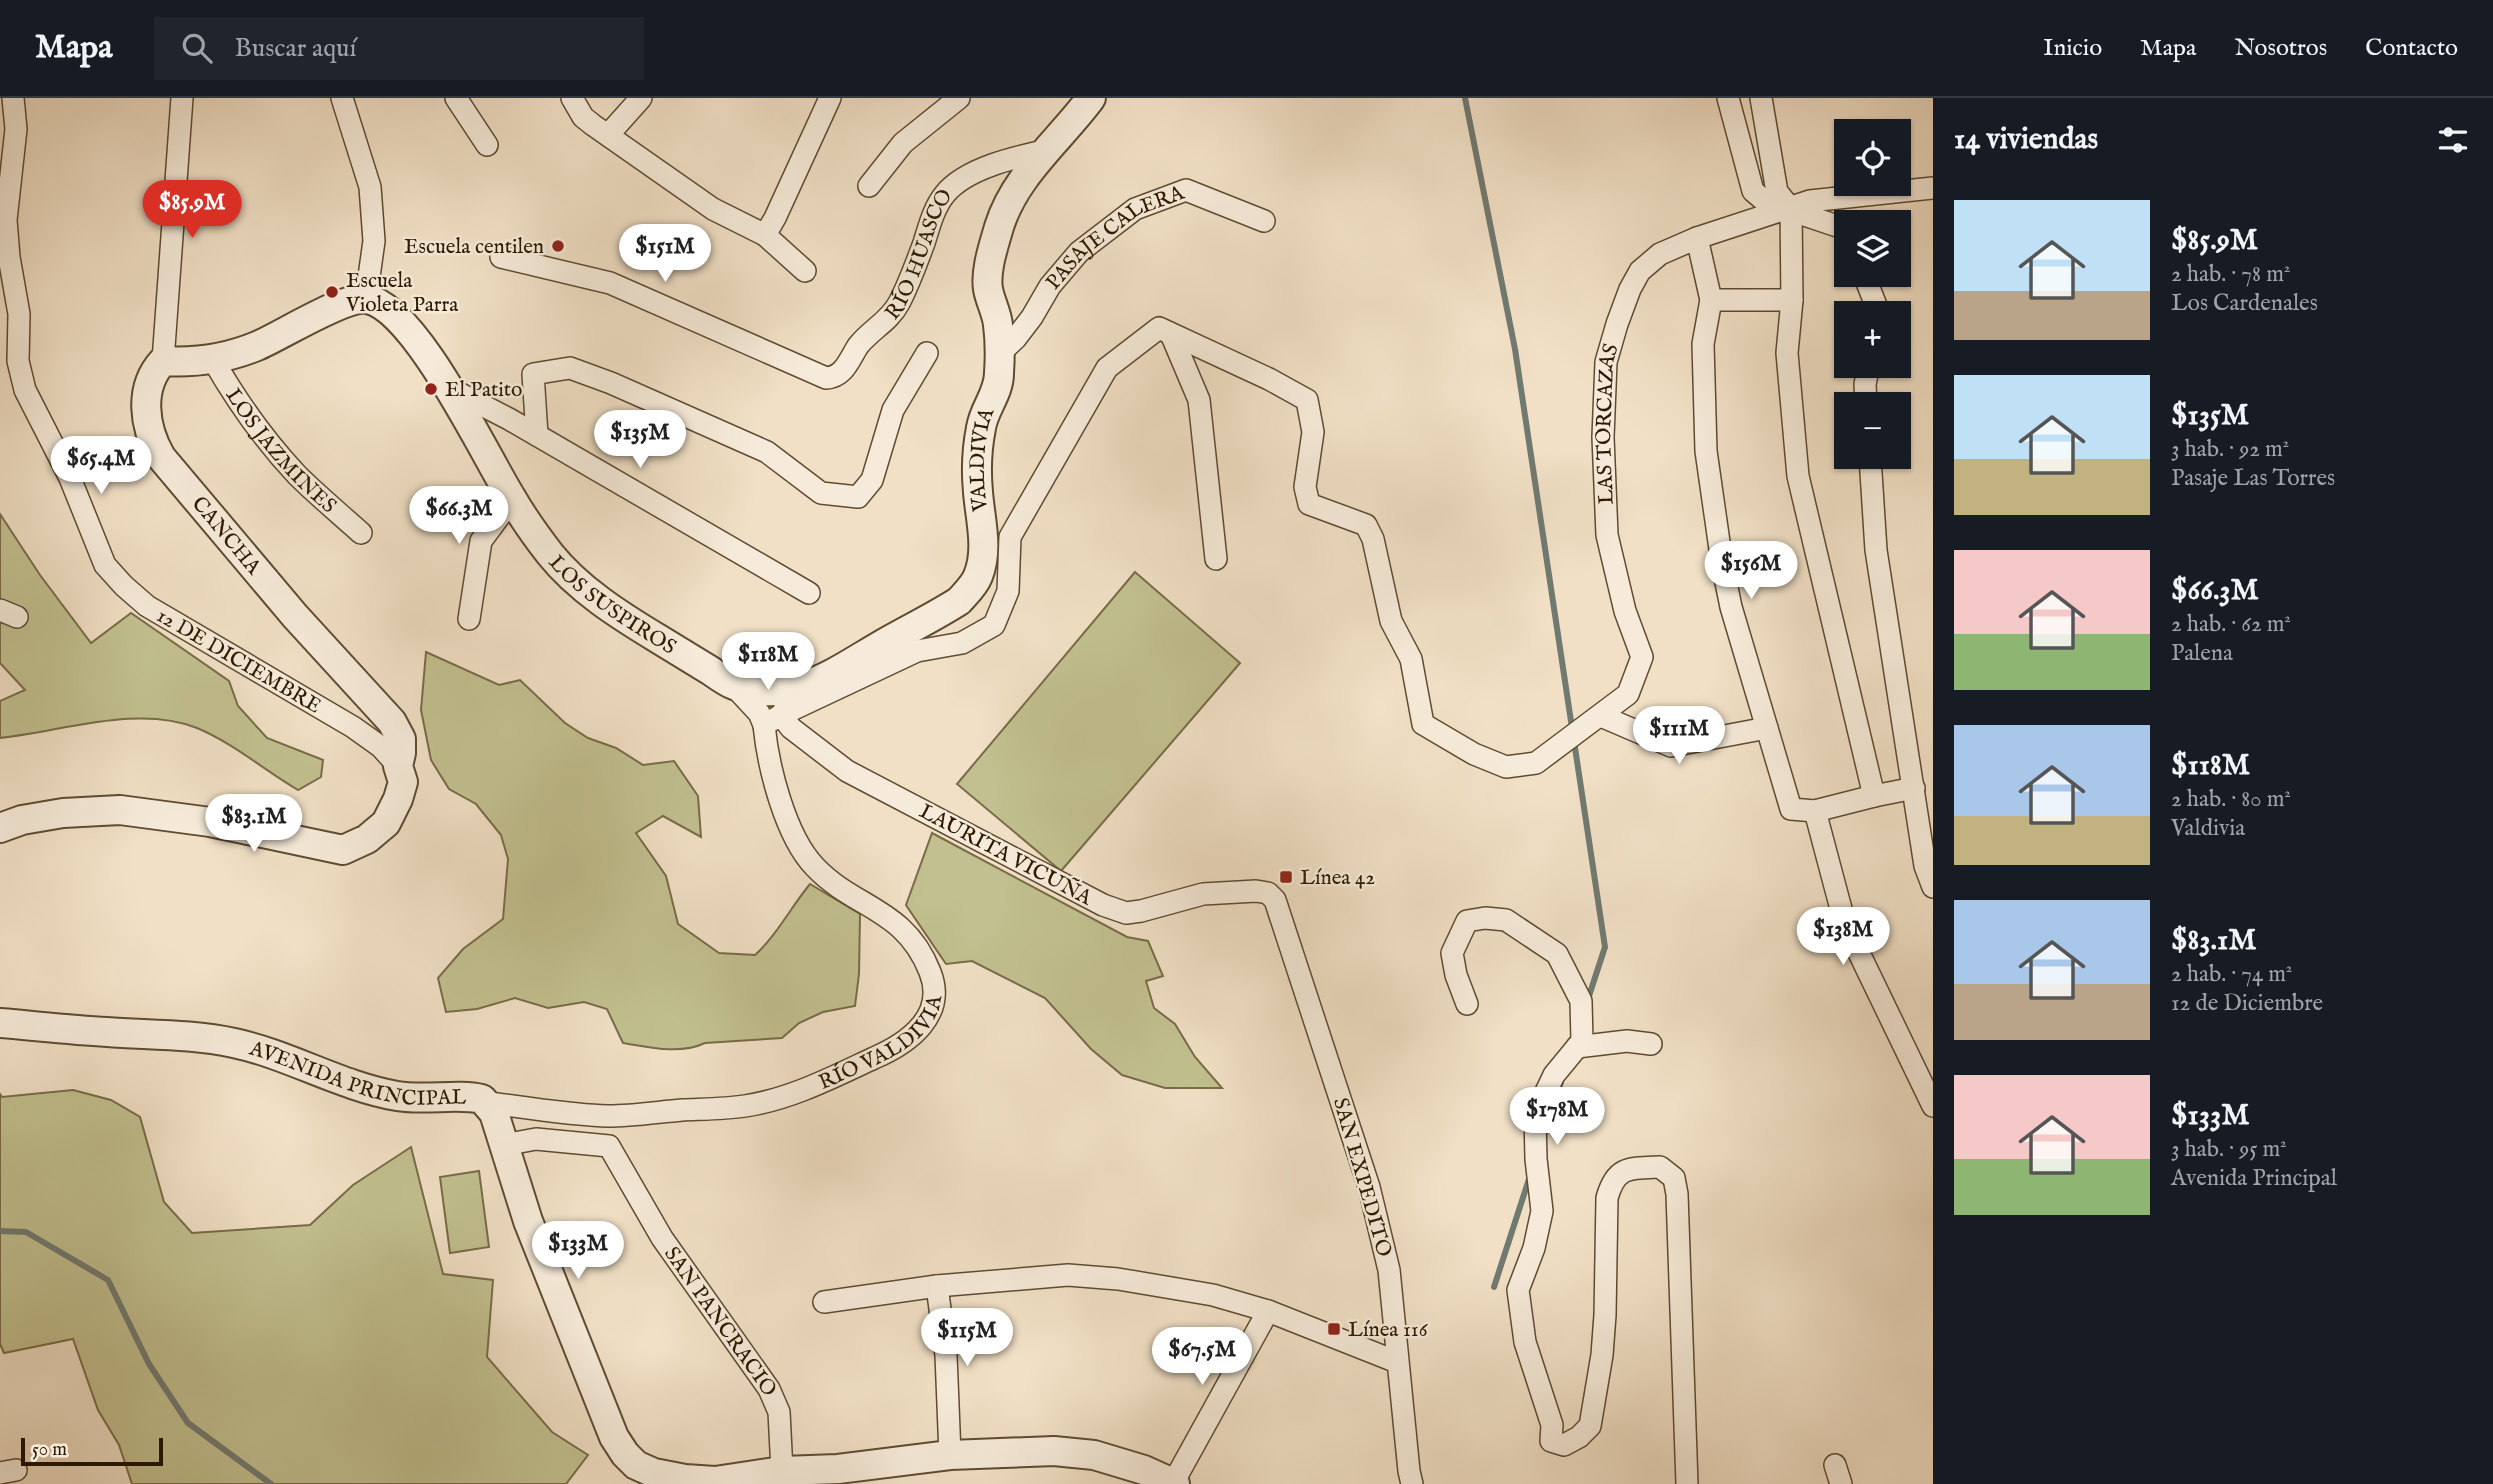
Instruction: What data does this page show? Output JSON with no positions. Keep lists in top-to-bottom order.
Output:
{
  "streets": {
    "street": [
      "PASAJE CALERA",
      "RÍO HUASCO",
      "LAS TORCAZAS",
      "LOS JAZMINES",
      "VALDIVIA",
      "CANCHA",
      "LOS SUSPIROS",
      "12 DE DICIEMBRE",
      "LAURITA VICUÑA",
      "RÍO VALDIVIA",
      "AVENIDA PRINCIPAL",
      "SAN EXPEDITO",
      "SAN PANCRACIO"
    ]
  },
  "crossings": [
    ["PASAJE CALERA", "VALDIVIA"],
    ["RÍO HUASCO", "VALDIVIA"],
    ["VALDIVIA", "LOS SUSPIROS"],
    ["VALDIVIA", "RÍO VALDIVIA"],
    ["CANCHA", "12 DE DICIEMBRE"],
    ["LOS SUSPIROS", "RÍO VALDIVIA"],
    ["LAURITA VICUÑA", "RÍO VALDIVIA"],
    ["LAURITA VICUÑA", "SAN EXPEDITO"],
    ["RÍO VALDIVIA", "AVENIDA PRINCIPAL"],
    ["AVENIDA PRINCIPAL", "SAN PANCRACIO"]
  ],
  "places": {
    "other": ["Escuela centilen", "Escuela Violeta Parra", "El Patito"],
    "transit": ["Línea 42", "Línea 116"]
  },
  "scale_bar": "50 m",
  "page": {
    "header": "Mapa",
    "search": "Buscar aquí",
    "nav": [
      "Inicio",
      "Mapa",
      "Nosotros",
      "Contacto"
    ],
    "heading": "14 viviendas",
    "map_buttons": ["+", "−"],
    "price": [
      "$85.9M",
      "$151M",
      "$135M",
      "$65.4M",
      "$66.3M",
      "$156M",
      "$118M",
      "$111M",
      "$83.1M",
      "$138M",
      "$178M",
      "$133M",
      "$115M",
      "$67.5M"
    ],
    "list": [
      {
        "name": "$85.9M",
        "note": "2 hab. · 78 m² · Los Cardenales"
      },
      {
        "name": "$135M",
        "note": "3 hab. · 92 m² · Pasaje Las Torres"
      },
      {
        "name": "$66.3M",
        "note": "2 hab. · 62 m² · Palena"
      },
      {
        "name": "$118M",
        "note": "2 hab. · 80 m² · Valdivia"
      },
      {
        "name": "$83.1M",
        "note": "2 hab. · 74 m² · 12 de Diciembre"
      },
      {
        "name": "$133M",
        "note": "3 hab. · 95 m² · Avenida Principal"
      }
    ],
    "scale": "50 m"
  }
}
